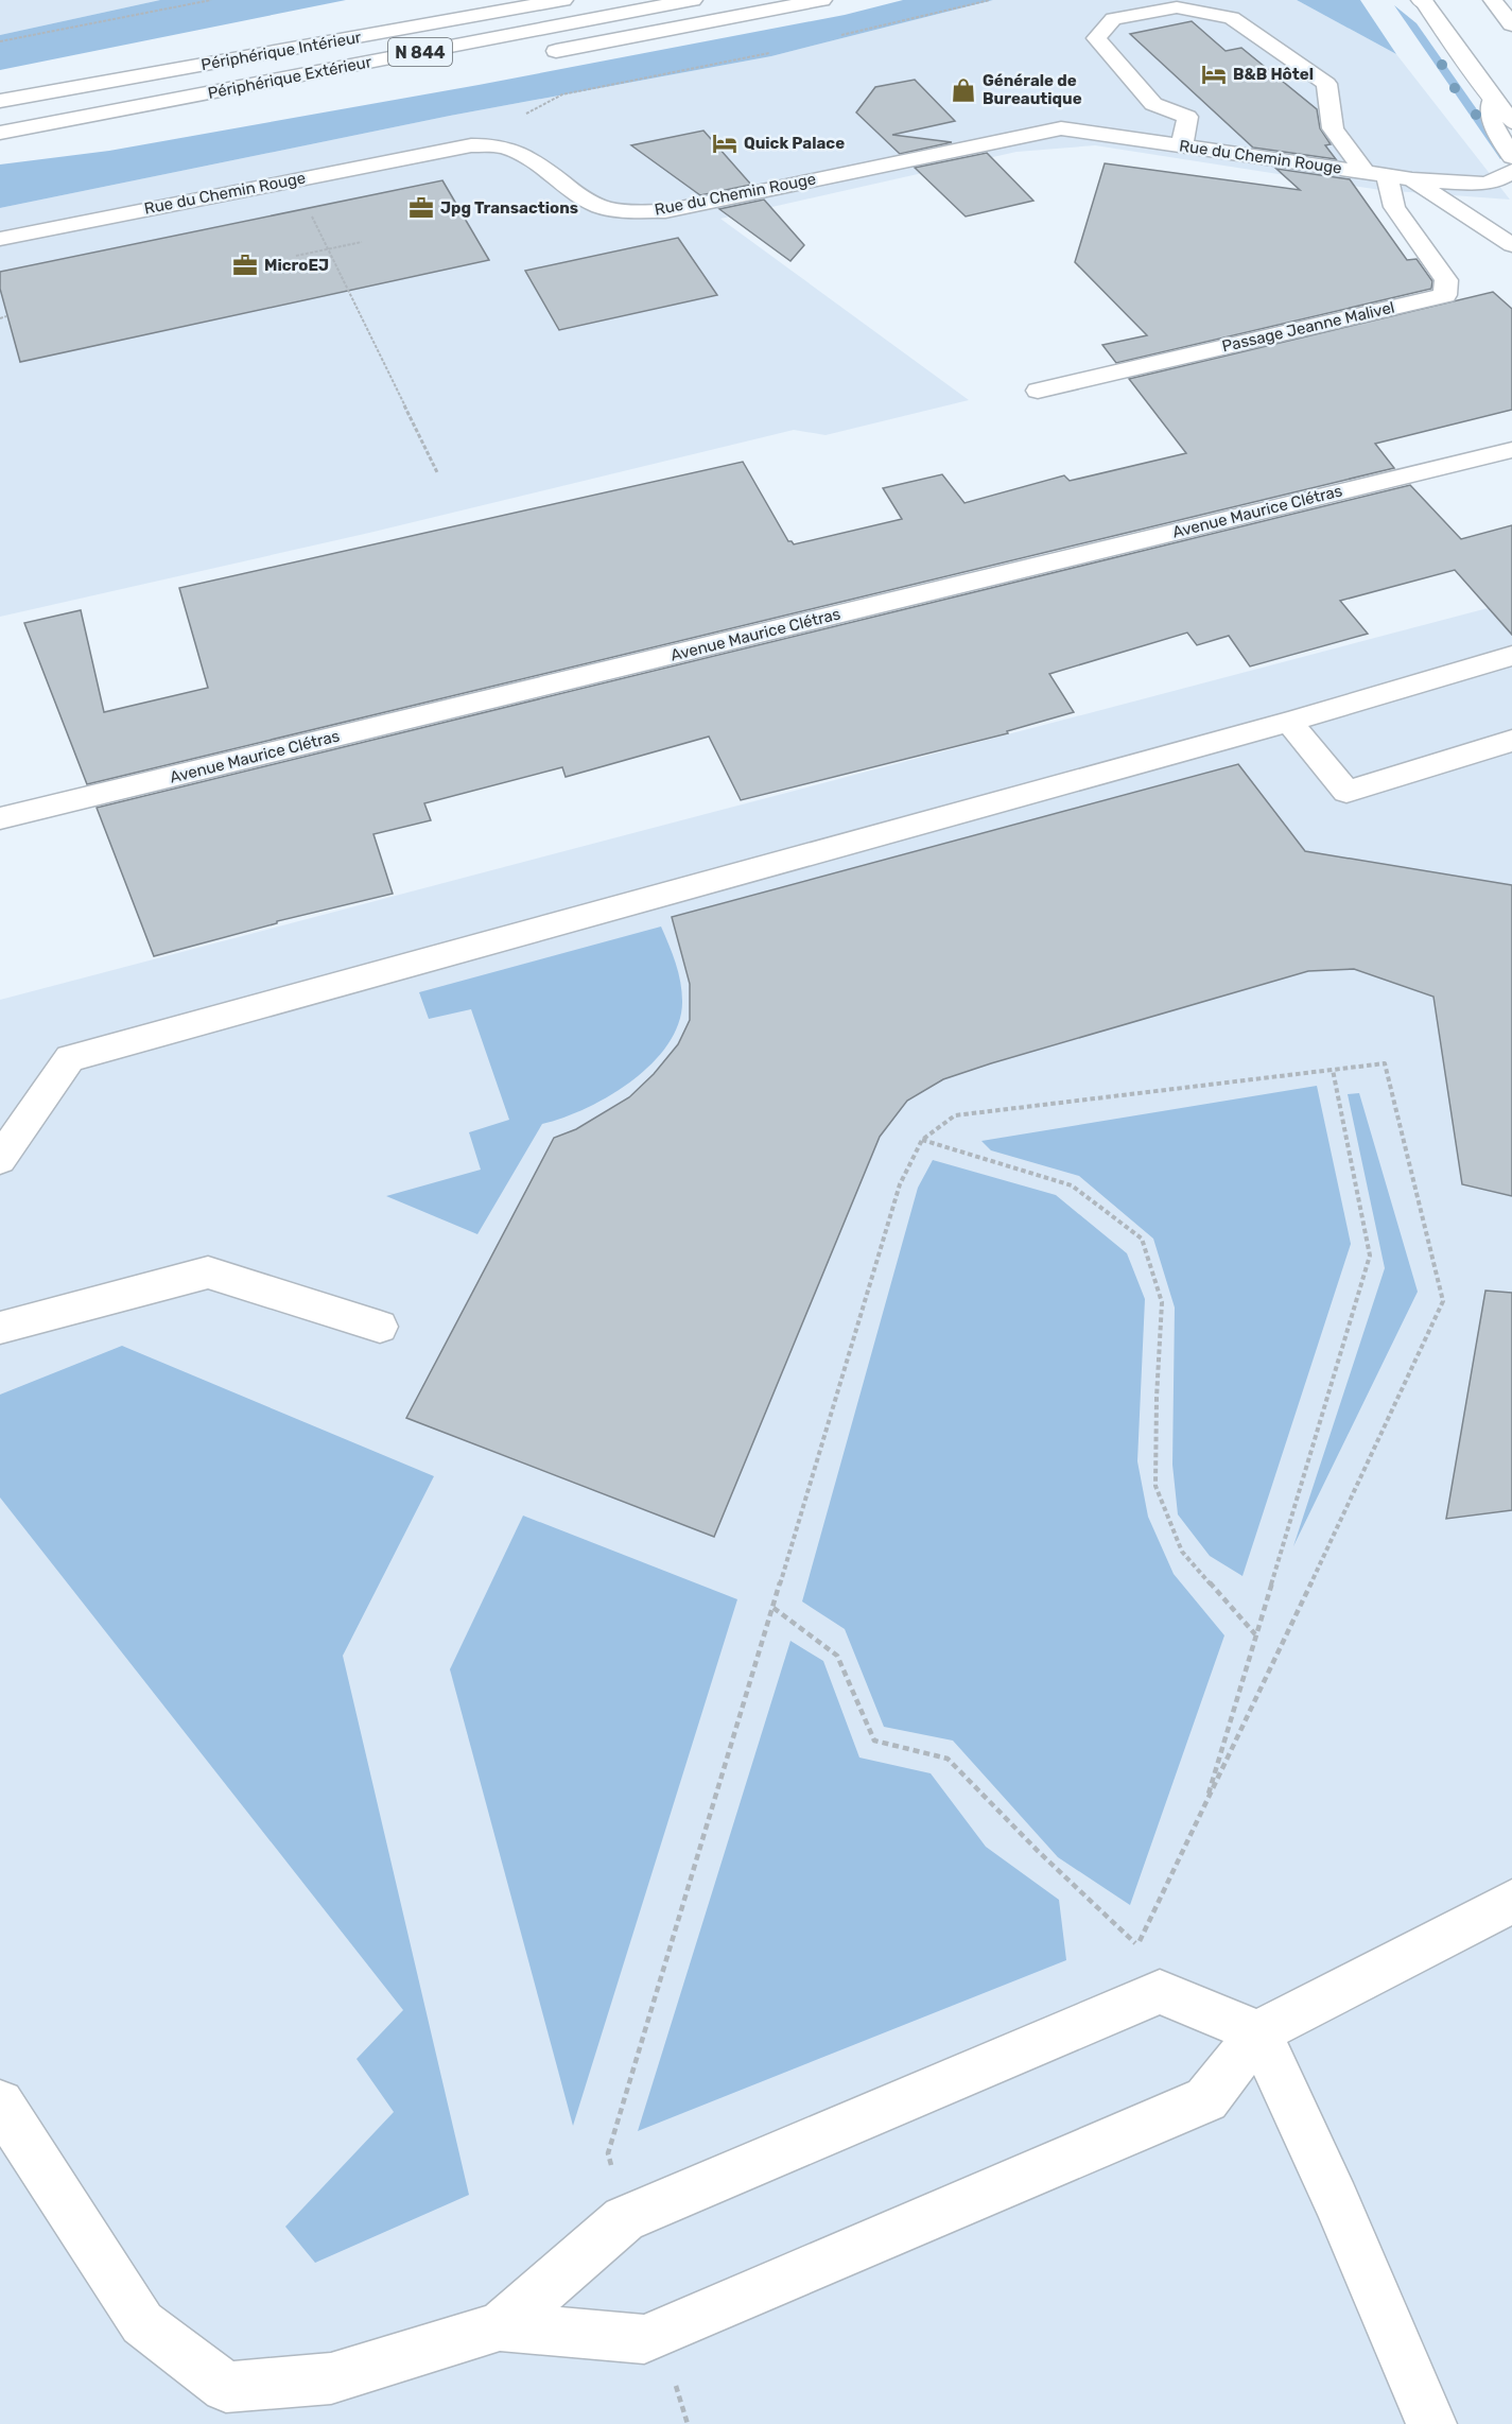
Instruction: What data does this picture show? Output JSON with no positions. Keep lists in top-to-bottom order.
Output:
{
  "streets": {
    "main road": [
      "Périphérique Intérieur",
      "N 844",
      "Périphérique Extérieur",
      "Rue du Chemin Rouge",
      "Passage Jeanne Malivel",
      "Avenue Maurice Clétras"
    ]
  },
  "crossings": [
    ["Rue du Chemin Rouge", "Passage Jeanne Malivel"]
  ],
  "places": {
    "hotel": ["B&B Hôtel", "Quick Palace"],
    "shop": ["Générale de Bureautique"],
    "office": ["Jpg Transactions", "MicroEJ"]
  }
}
